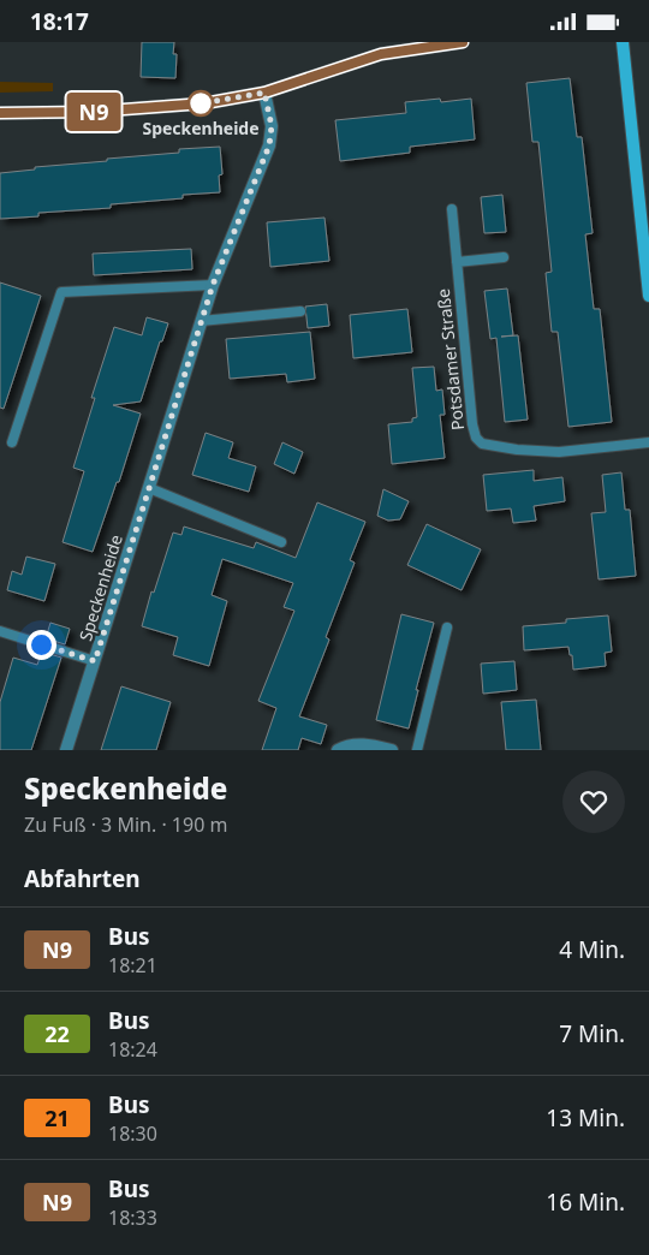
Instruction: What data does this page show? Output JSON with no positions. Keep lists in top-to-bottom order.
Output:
{
  "streets": {
    "street": ["Speckenheide"],
    "lane": ["Potsdamer Straße"]
  },
  "places": ["Speckenheide"],
  "lines": ["bus line N9"],
  "page": {
    "status": "18:17",
    "on_map": "N9",
    "heading": [
      ["Speckenheide", "Zu Fuß · 3 Min. · 190 m"],
      "Abfahrten"
    ],
    "list": [
      {
        "mark": "N9",
        "name": "Bus",
        "note": "18:21",
        "value": "4 Min."
      },
      {
        "mark": "22",
        "name": "Bus",
        "note": "18:24",
        "value": "7 Min."
      },
      {
        "mark": "21",
        "name": "Bus",
        "note": "18:30",
        "value": "13 Min."
      },
      {
        "mark": "N9",
        "name": "Bus",
        "note": "18:33",
        "value": "16 Min."
      }
    ]
  }
}
